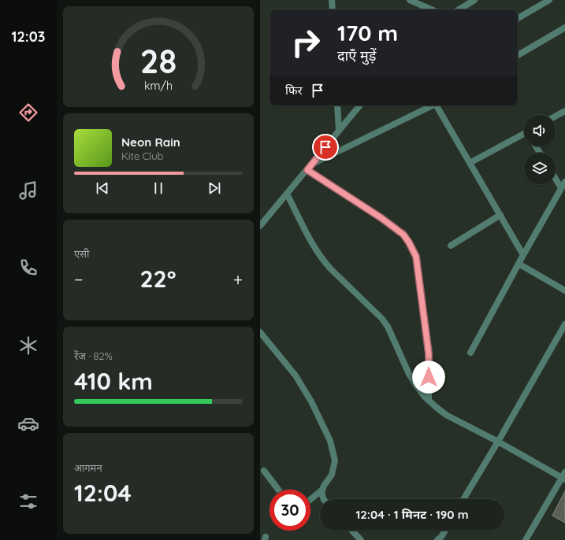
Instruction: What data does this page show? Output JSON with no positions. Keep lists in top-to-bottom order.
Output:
{
  "page": {
    "tabs": "12:03",
    "turn": ["170 m", "दाएँ मुड़ें"],
    "then": "फिर",
    "song": ["Neon Rain", "Kite Club"],
    "tile": [
      "एसी",
      ["रेंज · 82%", "410 km"],
      ["आगमन", "12:04"]
    ],
    "heat": ["−", "22°", "+"],
    "limit": "30",
    "trip": "12:04 · 1 मिनट · 190 m",
    "gauge": ["28", "km/h"]
  }
}
